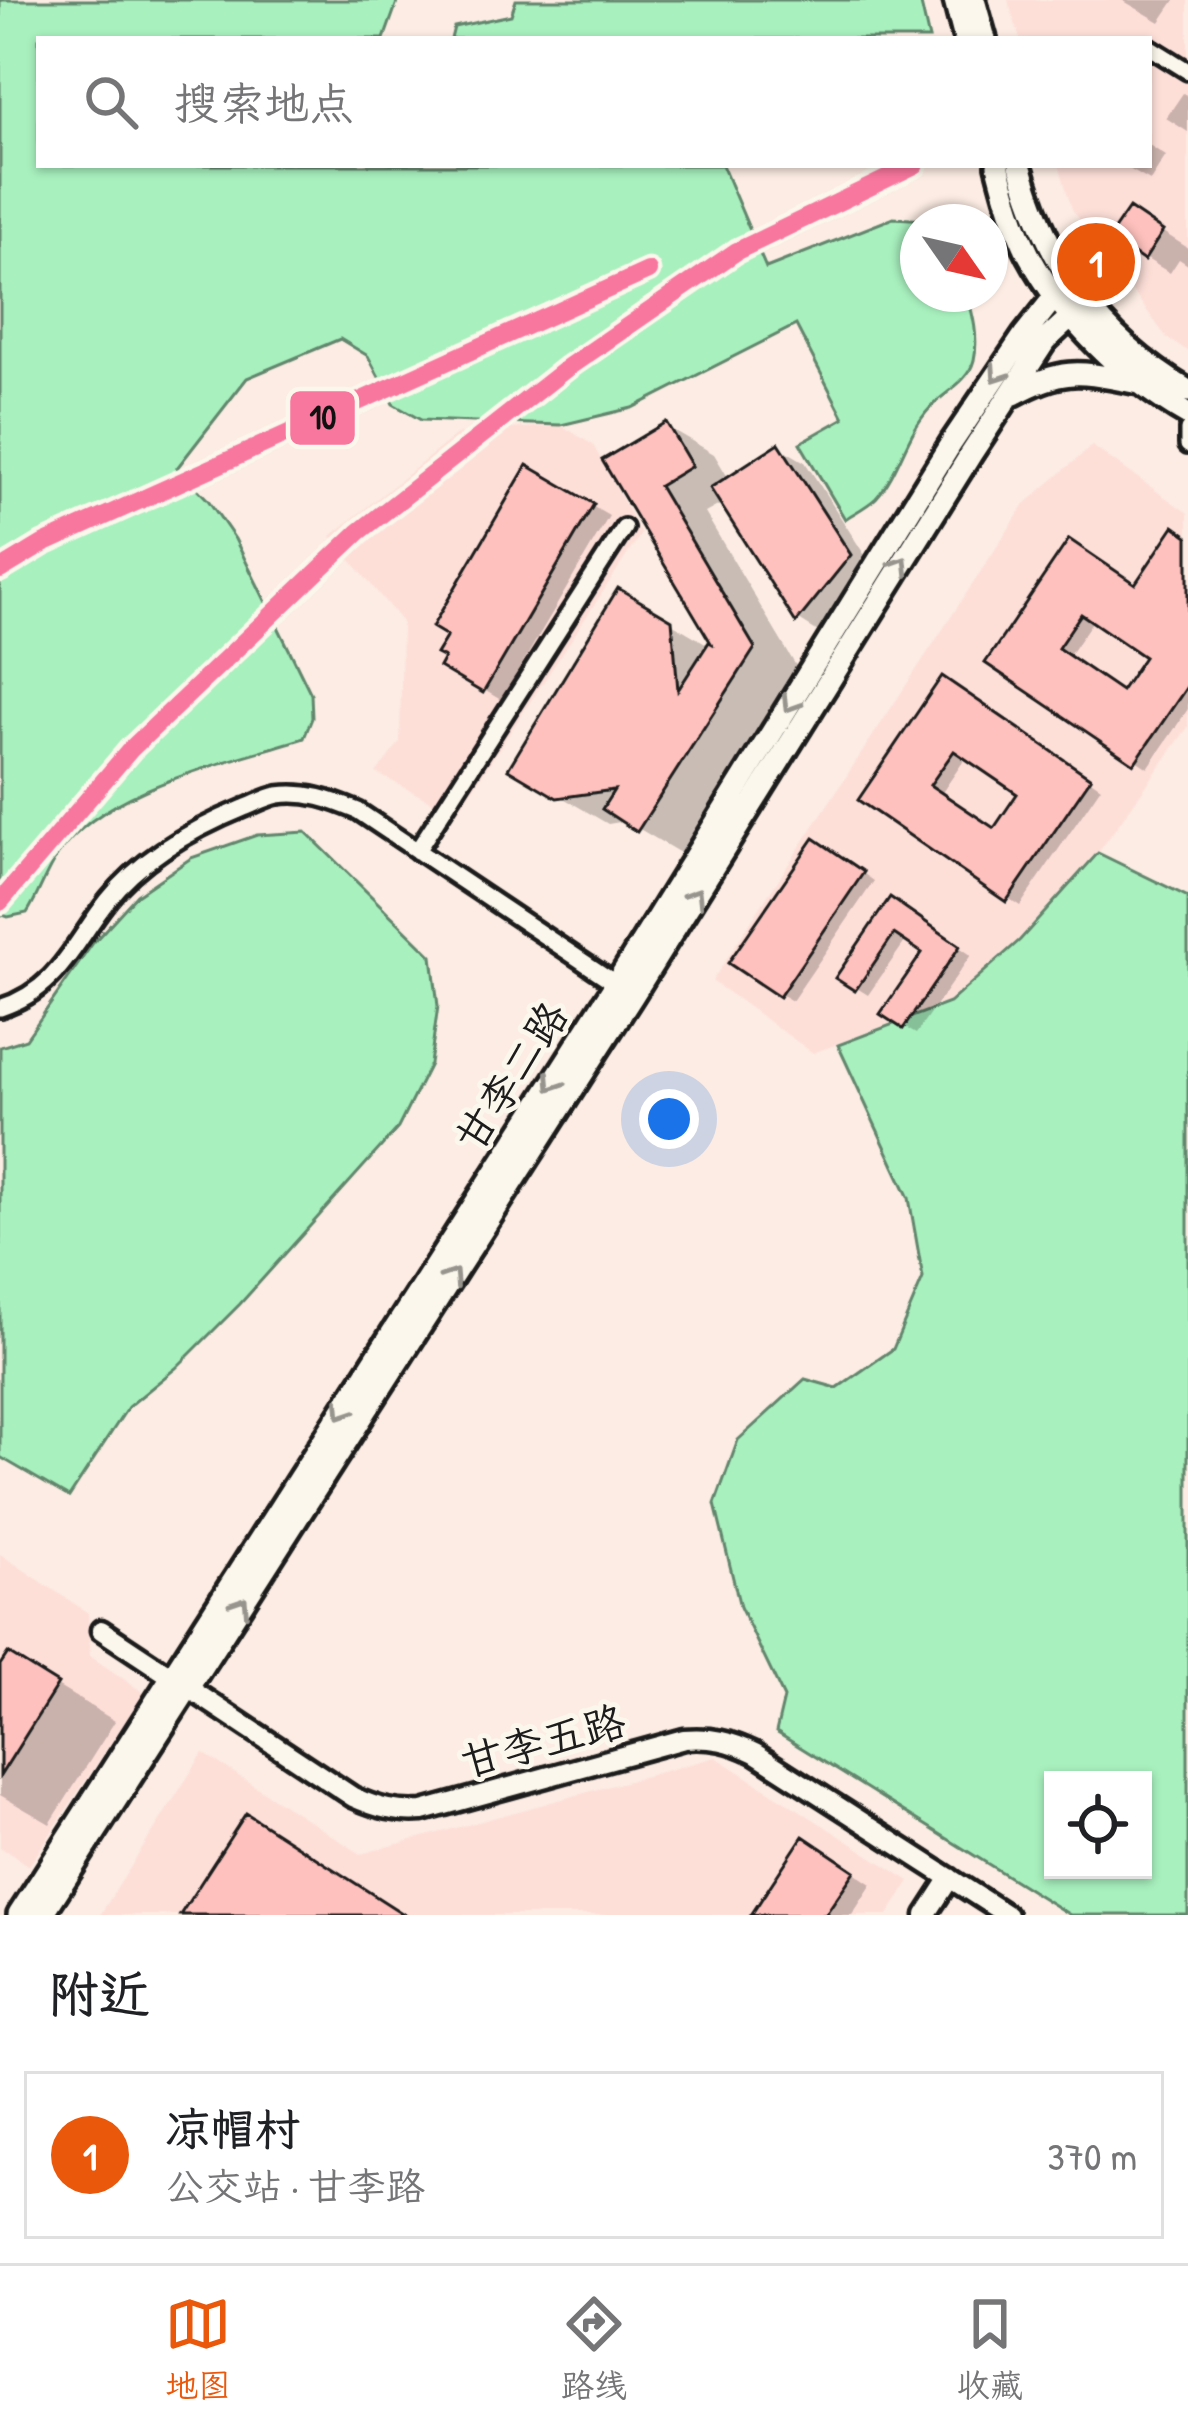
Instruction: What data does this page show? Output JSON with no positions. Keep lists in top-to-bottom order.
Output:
{
  "streets": {
    "main road": ["甘李二路"],
    "street": ["甘李五路"]
  },
  "crossings": [
    ["甘李二路", "甘李五路"]
  ],
  "lines": ["transit line 10"],
  "north": "bottom right",
  "page": {
    "search": "搜索地点",
    "pins": "1",
    "heading": "附近",
    "list": [
      {
        "mark": "1",
        "name": "凉帽村",
        "note": "公交站 · 甘李路",
        "value": "370 m"
      }
    ],
    "nav": ["地图", "路线", "收藏"]
  }
}
